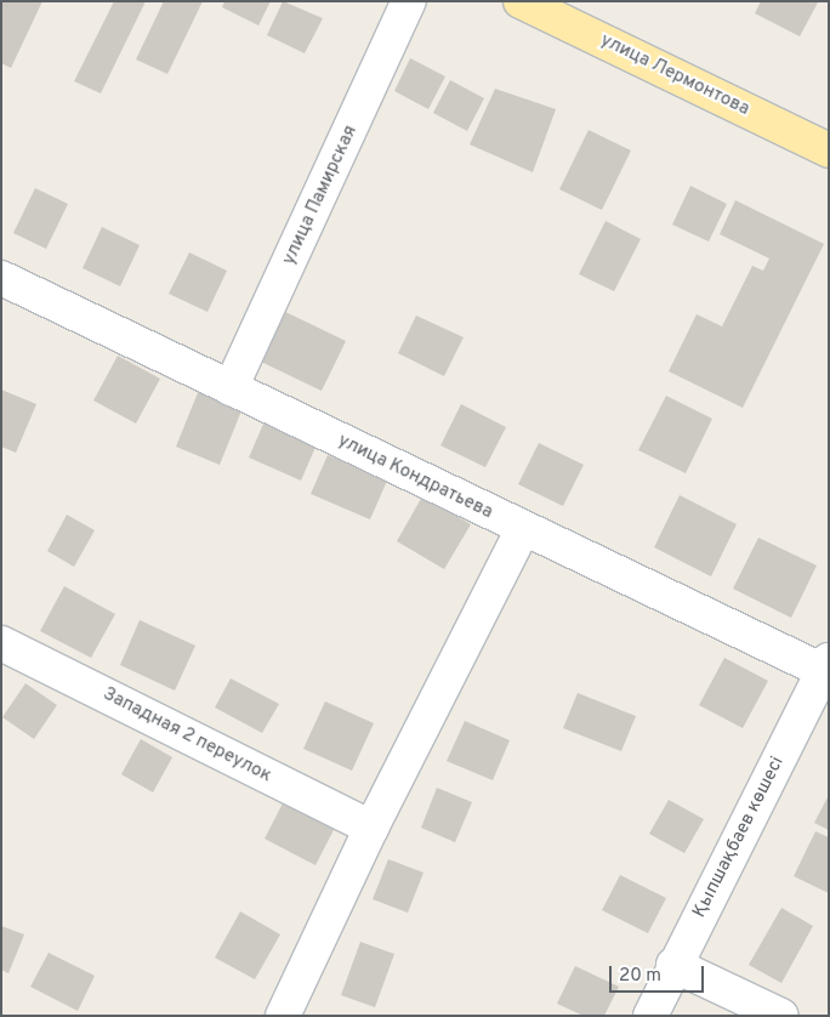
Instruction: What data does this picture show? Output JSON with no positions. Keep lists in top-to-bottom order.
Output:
{
  "streets": {
    "main road": ["улица Лермонтова"],
    "street": [
      "улица Памирская",
      "улица Кондратьева",
      "Западная 2 переулок",
      "Қыпшақбаев көшесі"
    ]
  },
  "crossings": [
    ["улица Памирская", "улица Кондратьева"],
    ["улица Кондратьева", "Қыпшақбаев көшесі"]
  ],
  "scale_bar": "20 m"
}
